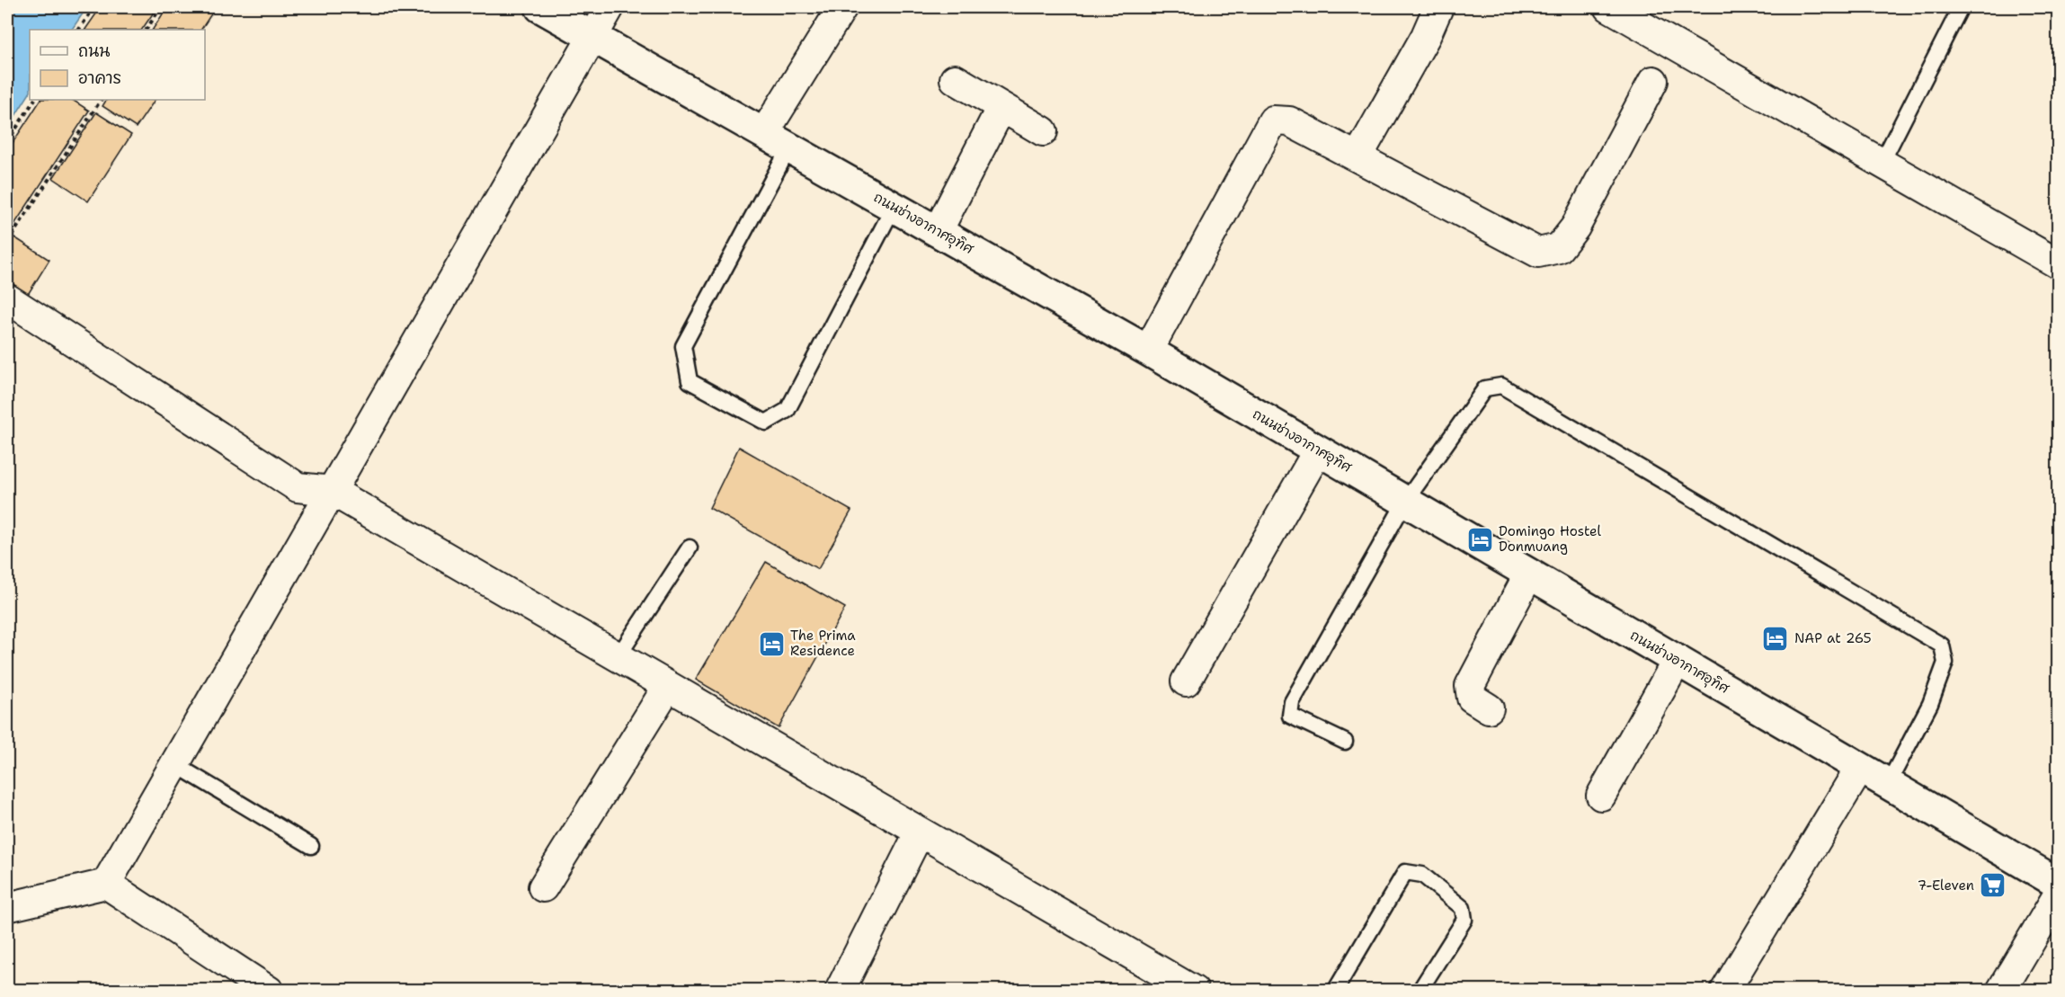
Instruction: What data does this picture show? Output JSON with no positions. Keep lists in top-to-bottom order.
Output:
{
  "streets": {
    "street": ["ถนนช่างอากาศอุทิศ"]
  },
  "places": {
    "hotel": ["Domingo Hostel Donmuang", "NAP at 265", "The Prima Residence"],
    "supermarket": ["7-Eleven"]
  },
  "legend": ["ถนน", "อาคาร"]
}
